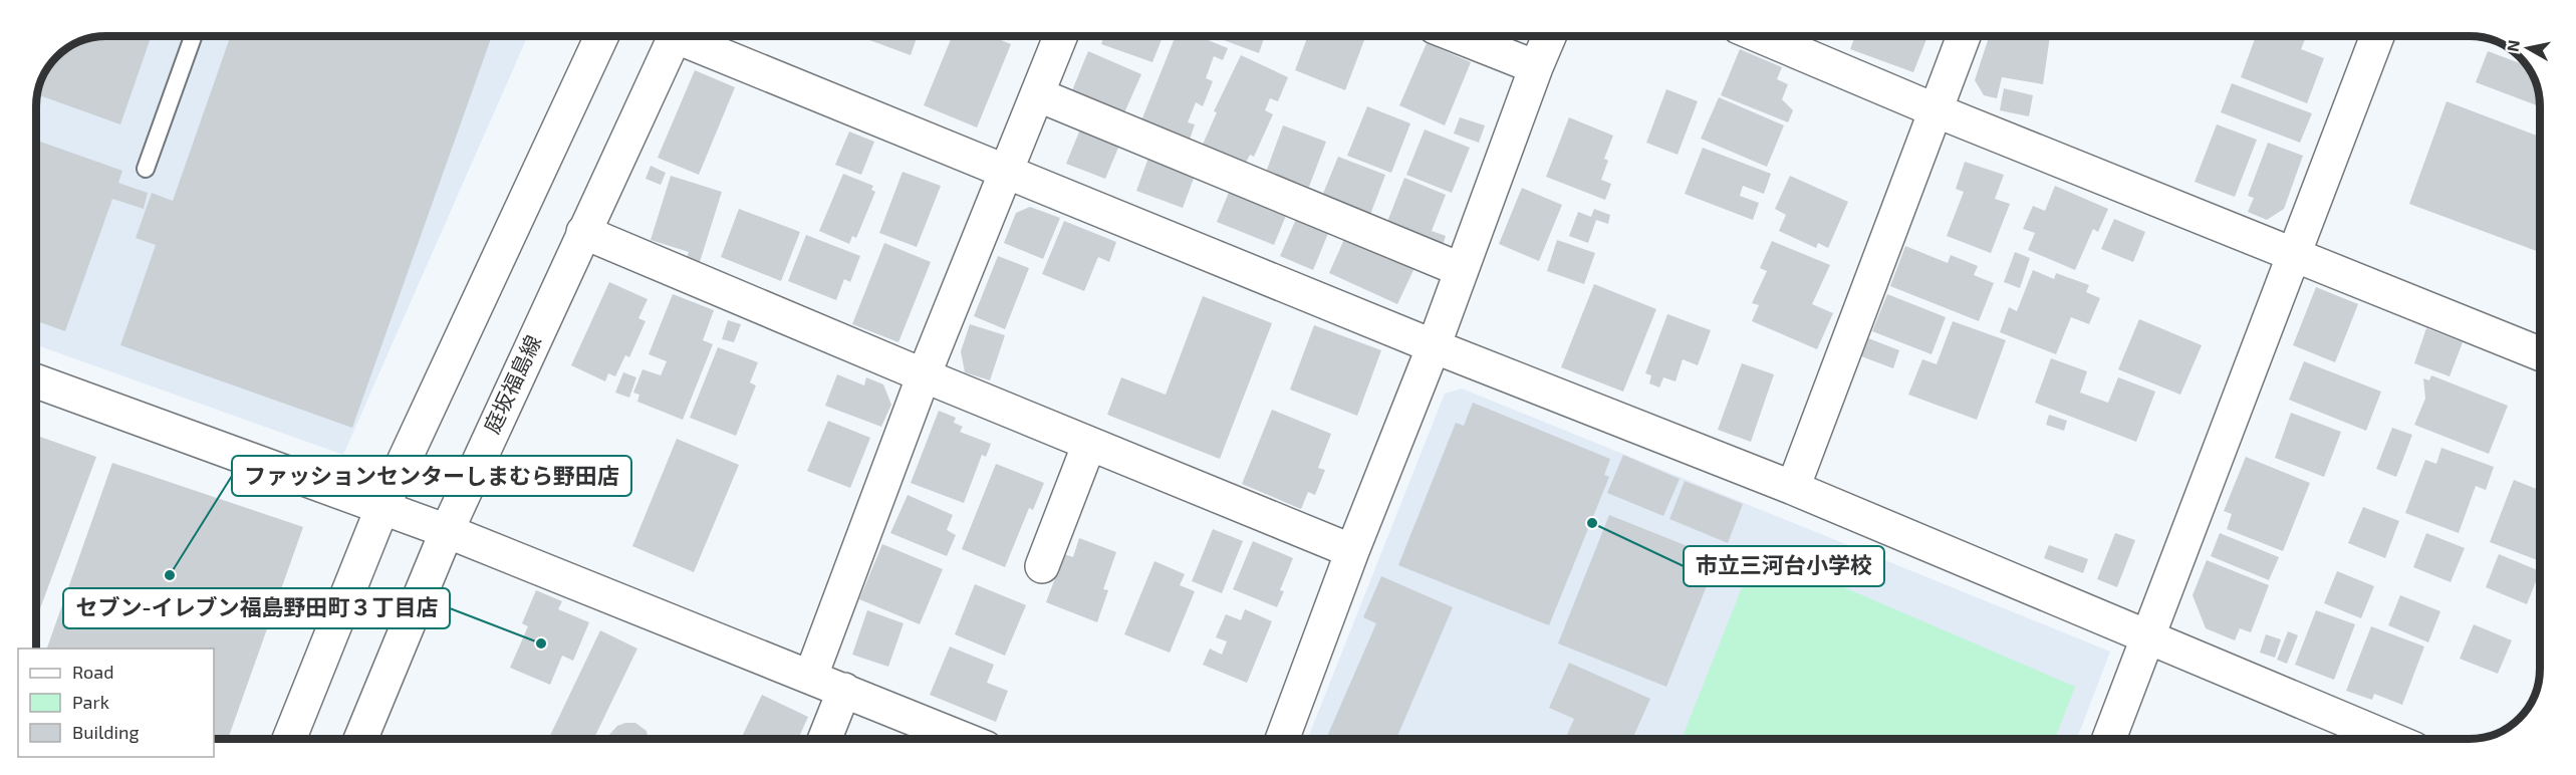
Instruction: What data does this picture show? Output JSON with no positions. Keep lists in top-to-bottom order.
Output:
{
  "streets": {
    "street": ["庭坂福島線"]
  },
  "places": ["市立三河台小学校", "ファッションセンターしまむら野田店", "セブン-イレブン福島野田町３丁目店"],
  "legend": ["Road", "Park", "Building"],
  "north": "left"
}
